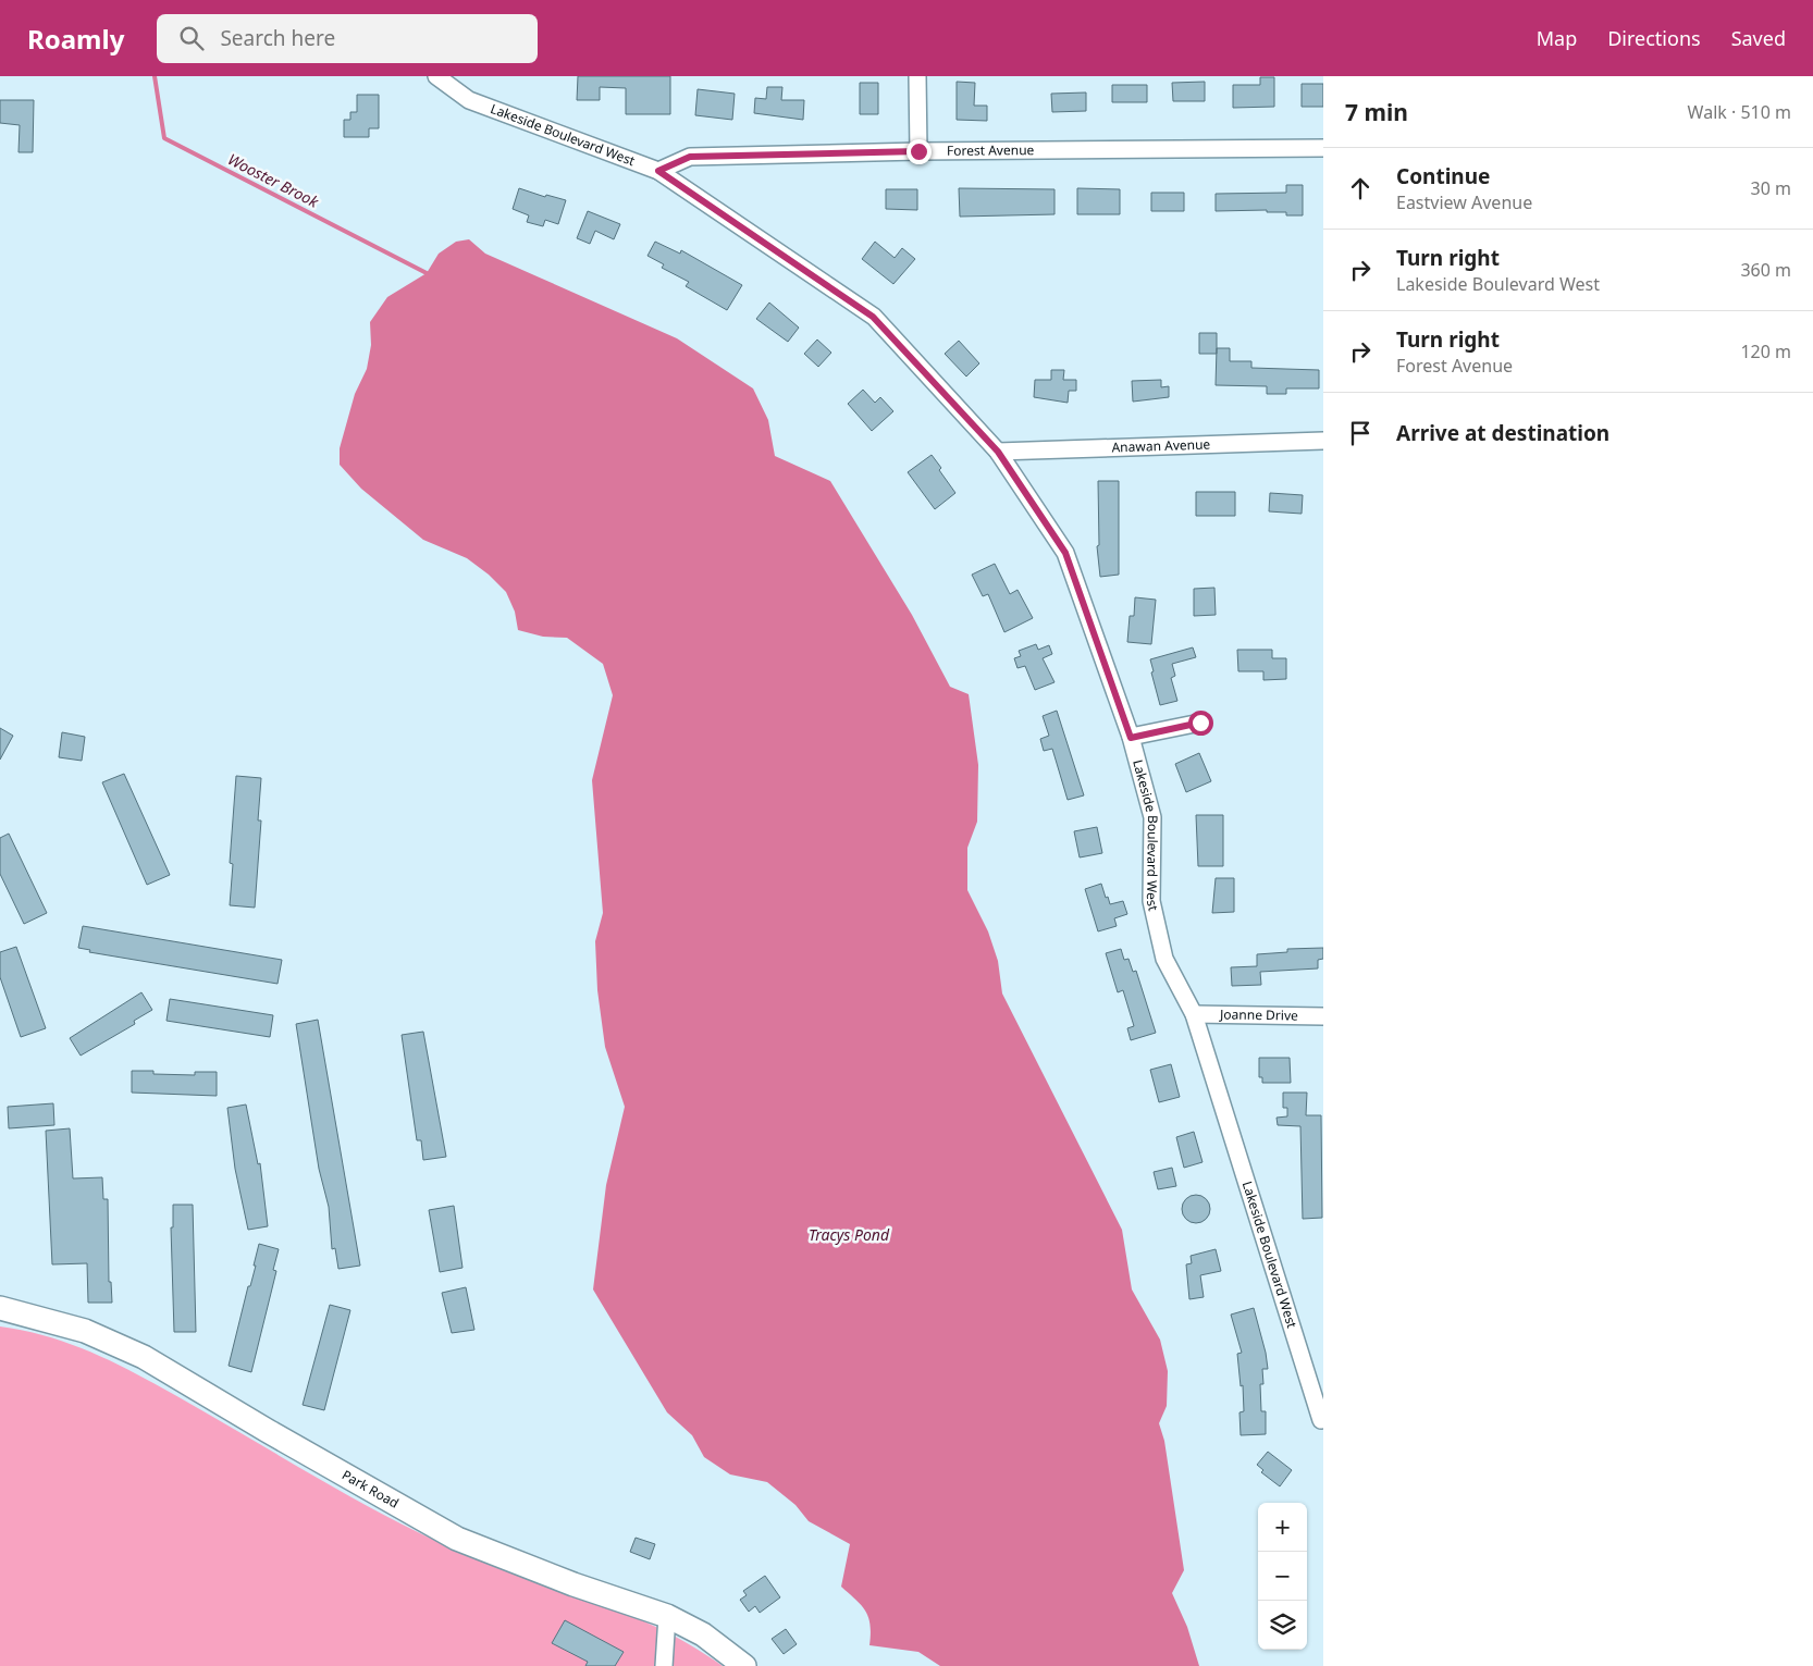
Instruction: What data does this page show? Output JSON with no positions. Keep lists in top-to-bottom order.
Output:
{
  "streets": {
    "main road": ["Park Road"],
    "street": [
      "Lakeside Boulevard West",
      "Forest Avenue",
      "Anawan Avenue",
      "Joanne Drive"
    ]
  },
  "crossings": [
    ["Lakeside Boulevard West", "Forest Avenue"],
    ["Lakeside Boulevard West", "Anawan Avenue"],
    ["Lakeside Boulevard West", "Joanne Drive"]
  ],
  "water": ["Wooster Brook", "Tracys Pond"],
  "page": {
    "header": "Roamly",
    "search": "Search here",
    "nav": ["Map", "Directions", "Saved"],
    "heading": ["7 min", "Walk · 510 m"],
    "list": [
      ["Continue", "Eastview Avenue", "30 m"],
      ["Turn right", "Lakeside Boulevard West", "360 m"],
      ["Turn right", "Forest Avenue", "120 m"],
      "Arrive at destination"
    ],
    "map_buttons": ["+", "−"]
  }
}
